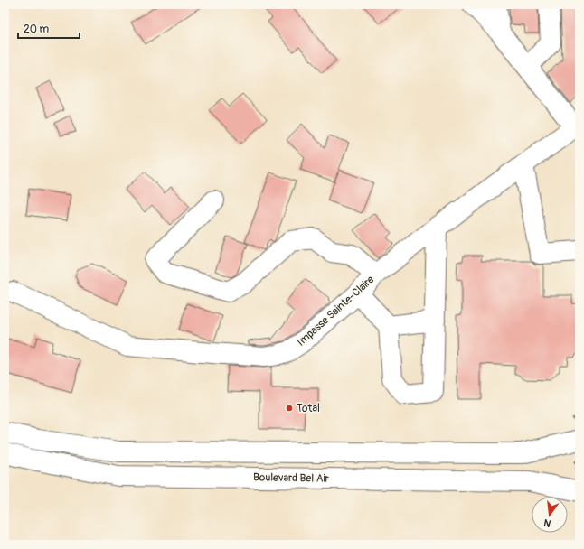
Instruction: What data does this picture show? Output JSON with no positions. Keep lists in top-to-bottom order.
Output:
{
  "streets": {
    "main road": ["Impasse Sainte-Claire", "Boulevard Bel Air"]
  },
  "places": ["Total"],
  "scale_bar": "20 m",
  "north": "bottom"
}
